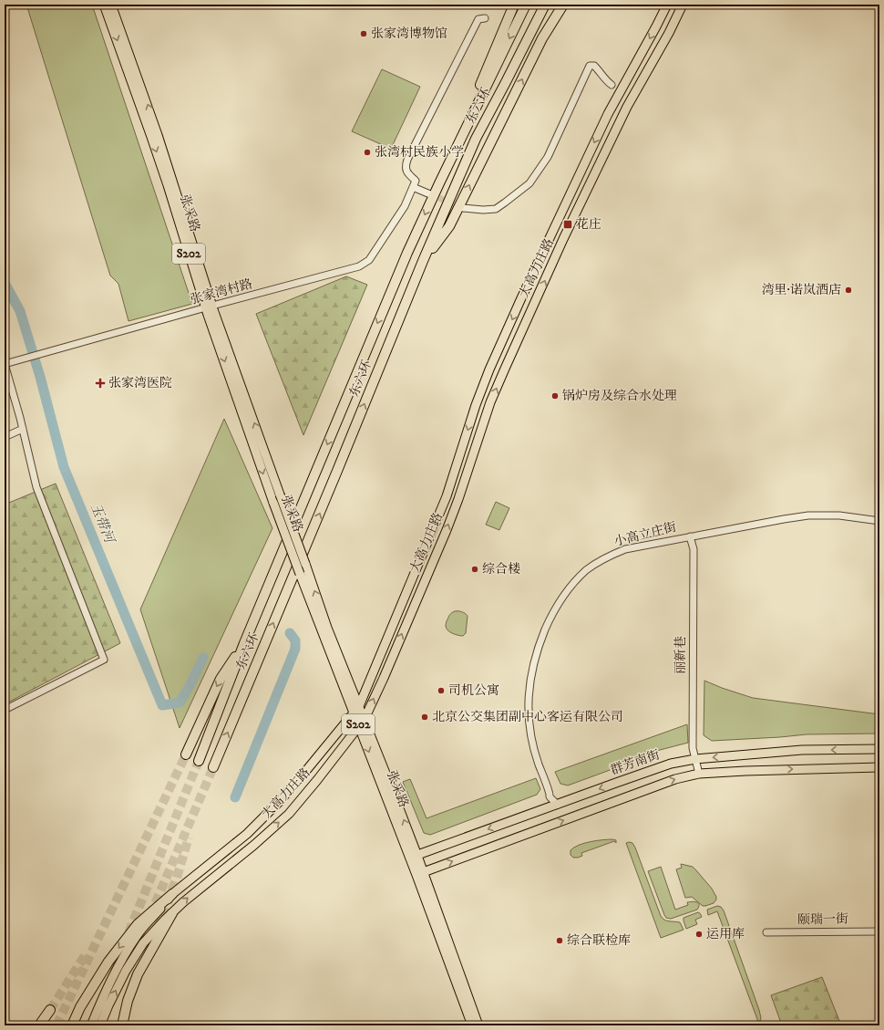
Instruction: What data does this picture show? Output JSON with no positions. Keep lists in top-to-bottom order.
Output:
{
  "streets": {
    "highway": ["东六环"],
    "main road": [
      "张采路",
      "S202",
      "大高力庄路",
      "群芳南街"
    ],
    "street": [
      "张家湾村路",
      "小高立庄街",
      "丽新巷",
      "颐瑞一街"
    ]
  },
  "crossings": [
    ["张采路", "大高力庄路"],
    ["张采路", "张家湾村路"],
    ["张采路", "群芳南街"],
    ["小高立庄街", "丽新巷"],
    ["小高立庄街", "群芳南街"],
    ["丽新巷", "群芳南街"]
  ],
  "water": ["玉带河"],
  "places": {
    "other": [
      "张家湾博物馆",
      "张湾村民族小学",
      "湾里·诺岚酒店",
      "锅炉房及综合水处理",
      "综合楼",
      "司机公寓",
      "北京公交集团副中心客运有限公司",
      "运用库",
      "综合联检库"
    ],
    "transit": ["花庄"],
    "health": ["张家湾医院"]
  }
}
